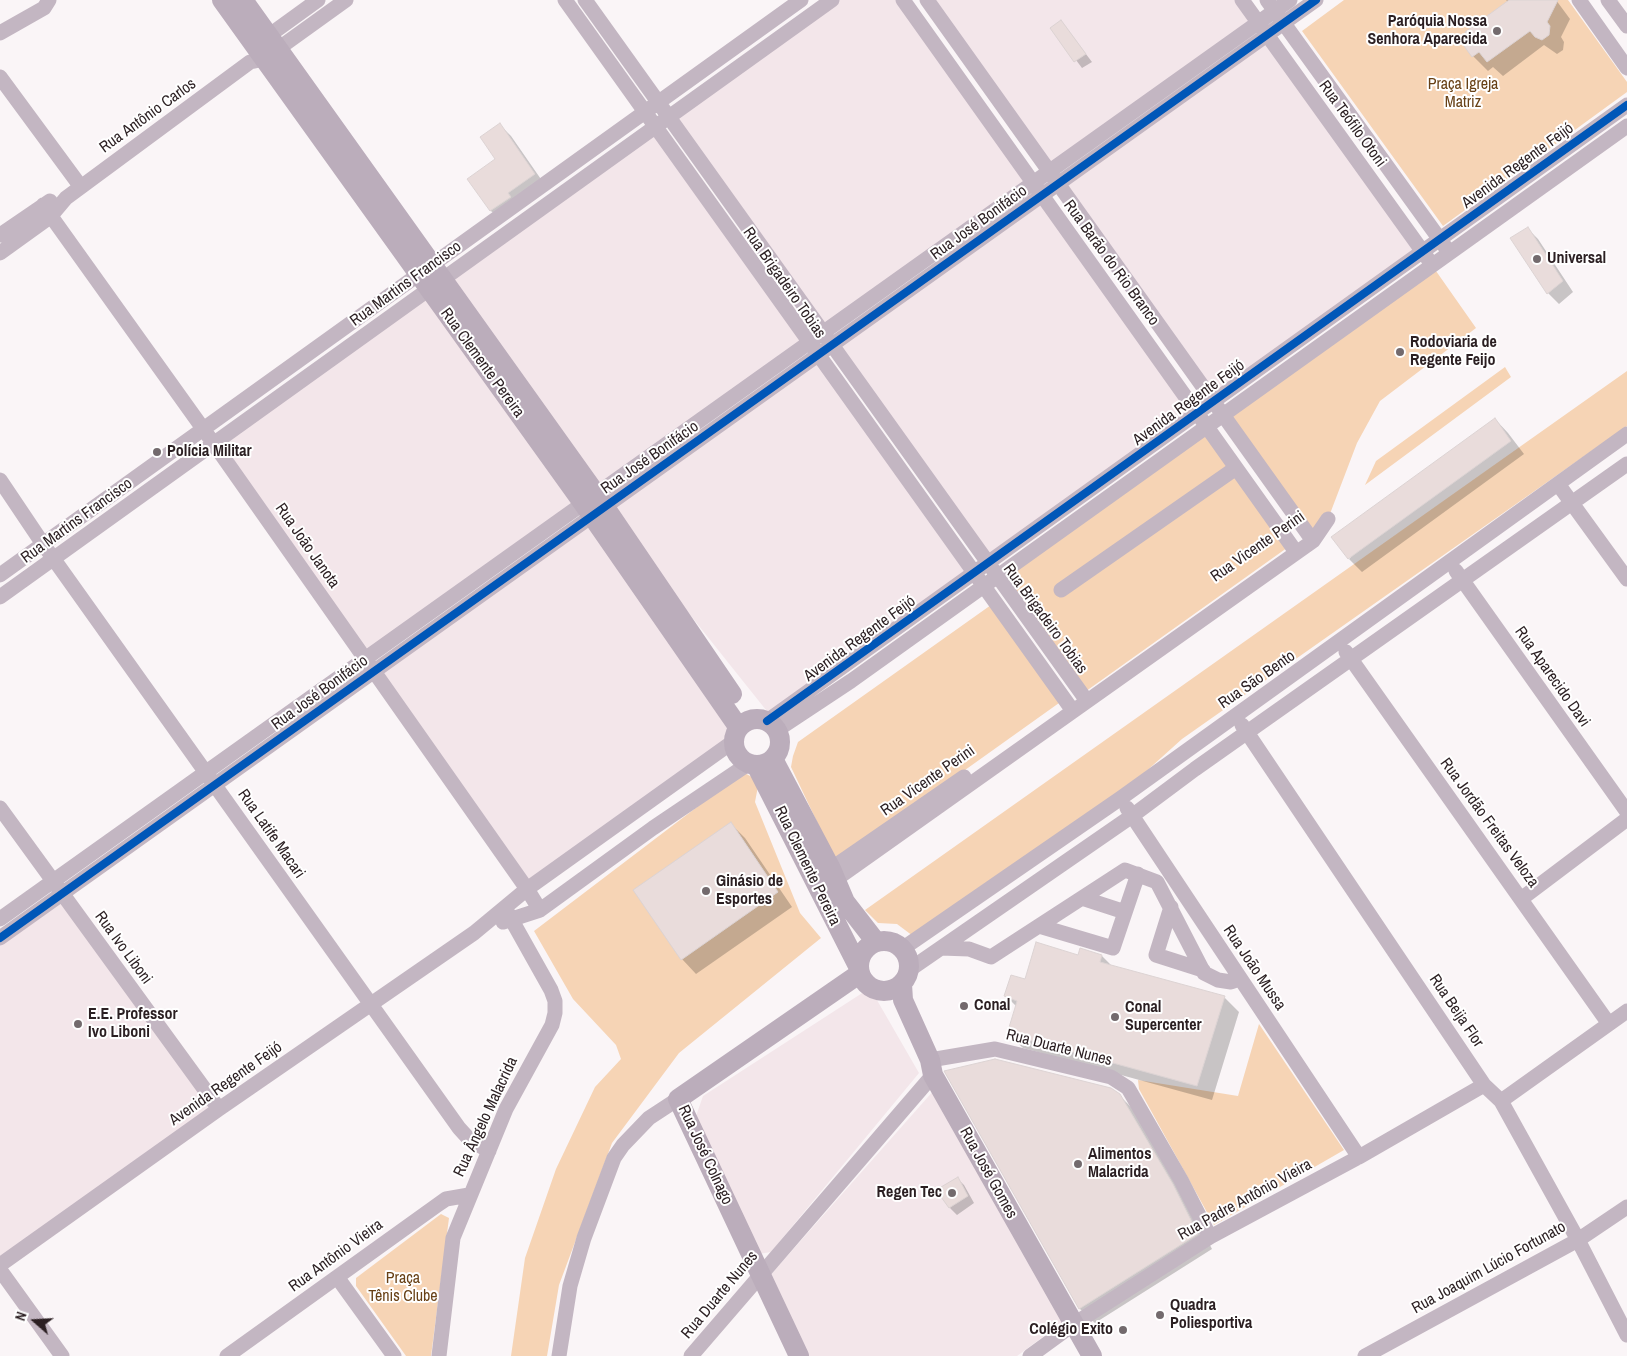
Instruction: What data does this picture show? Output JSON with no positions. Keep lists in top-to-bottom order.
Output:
{
  "streets": {
    "main road": ["Rua Clemente Pereira", "Rua José Colnago", "Rua José Gomes"],
    "street": [
      "Rua Antônio Carlos",
      "Rua Teófilo Otoni",
      "Avenida Regente Feijó",
      "Rua José Bonifácio",
      "Rua Barão do Rio Branco",
      "Rua Brigadeiro Tobias",
      "Rua Martins Francisco",
      "Rua João Janota",
      "Rua Vicente Perini",
      "Rua Aparecido Davi",
      "Rua São Bento",
      "Rua Jordão Freitas Veloza",
      "Rua Latife Macari",
      "Rua Ivo Liboni",
      "Rua João Mussa",
      "Rua Beija Flor",
      "Rua Duarte Nunes",
      "Rua Ângelo Malacrida",
      "Rua Padre Antônio Vieira",
      "Rua Antônio Vieira",
      "Rua Joaquim Lúcio Fortunato"
    ]
  },
  "crossings": [
    ["Rua Antônio Carlos", "Rua Clemente Pereira"],
    ["Rua Antônio Carlos", "Rua João Janota"],
    ["Rua Teófilo Otoni", "Avenida Regente Feijó"],
    ["Rua Teófilo Otoni", "Rua José Bonifácio"],
    ["Avenida Regente Feijó", "Rua Barão do Rio Branco"],
    ["Avenida Regente Feijó", "Rua Brigadeiro Tobias"],
    ["Avenida Regente Feijó", "Rua Clemente Pereira"],
    ["Avenida Regente Feijó", "Rua João Janota"],
    ["Avenida Regente Feijó", "Rua Latife Macari"],
    ["Avenida Regente Feijó", "Rua Ivo Liboni"],
    ["Avenida Regente Feijó", "Rua Ângelo Malacrida"],
    ["Rua José Bonifácio", "Rua Barão do Rio Branco"],
    ["Rua José Bonifácio", "Rua Brigadeiro Tobias"],
    ["Rua José Bonifácio", "Rua Clemente Pereira"],
    ["Rua José Bonifácio", "Rua João Janota"],
    ["Rua José Bonifácio", "Rua Latife Macari"],
    ["Rua José Bonifácio", "Rua Ivo Liboni"],
    ["Rua Barão do Rio Branco", "Rua Vicente Perini"],
    ["Rua Brigadeiro Tobias", "Rua Martins Francisco"],
    ["Rua Brigadeiro Tobias", "Rua Vicente Perini"],
    ["Rua Martins Francisco", "Rua Clemente Pereira"],
    ["Rua Martins Francisco", "Rua João Janota"],
    ["Rua Martins Francisco", "Rua Latife Macari"],
    ["Rua Clemente Pereira", "Rua Vicente Perini"],
    ["Rua Clemente Pereira", "Rua São Bento"],
    ["Rua Clemente Pereira", "Rua José Colnago"],
    ["Rua Clemente Pereira", "Rua José Gomes"],
    ["Rua Aparecido Davi", "Rua São Bento"],
    ["Rua São Bento", "Rua Jordão Freitas Veloza"],
    ["Rua São Bento", "Rua João Mussa"],
    ["Rua São Bento", "Rua Beija Flor"],
    ["Rua São Bento", "Rua José Colnago"],
    ["Rua São Bento", "Rua José Gomes"],
    ["Rua Latife Macari", "Rua Ângelo Malacrida"],
    ["Rua João Mussa", "Rua Padre Antônio Vieira"],
    ["Rua Beija Flor", "Rua Padre Antônio Vieira"],
    ["Rua Beija Flor", "Rua Joaquim Lúcio Fortunato"],
    ["Rua Duarte Nunes", "Rua José Colnago"],
    ["Rua Duarte Nunes", "Rua José Gomes"],
    ["Rua Duarte Nunes", "Rua Padre Antônio Vieira"],
    ["Rua Ângelo Malacrida", "Rua Antônio Vieira"],
    ["Rua José Colnago", "Rua José Gomes"],
    ["Rua José Gomes", "Rua Padre Antônio Vieira"]
  ],
  "parks": ["Praça Igreja Matriz", "Praça Tênis Clube"],
  "places": [
    "Paróquia Nossa Senhora Aparecida",
    "Universal",
    "Rodoviaria de Regente Feijo",
    "Polícia Militar",
    "Ginásio de Esportes",
    "Conal",
    "Conal Supercenter",
    "E.E. Professor Ivo Liboni",
    "Alimentos Malacrida",
    "Regen Tec",
    "Quadra Poliesportiva",
    "Colégio Exito"
  ],
  "north": "left"
}
